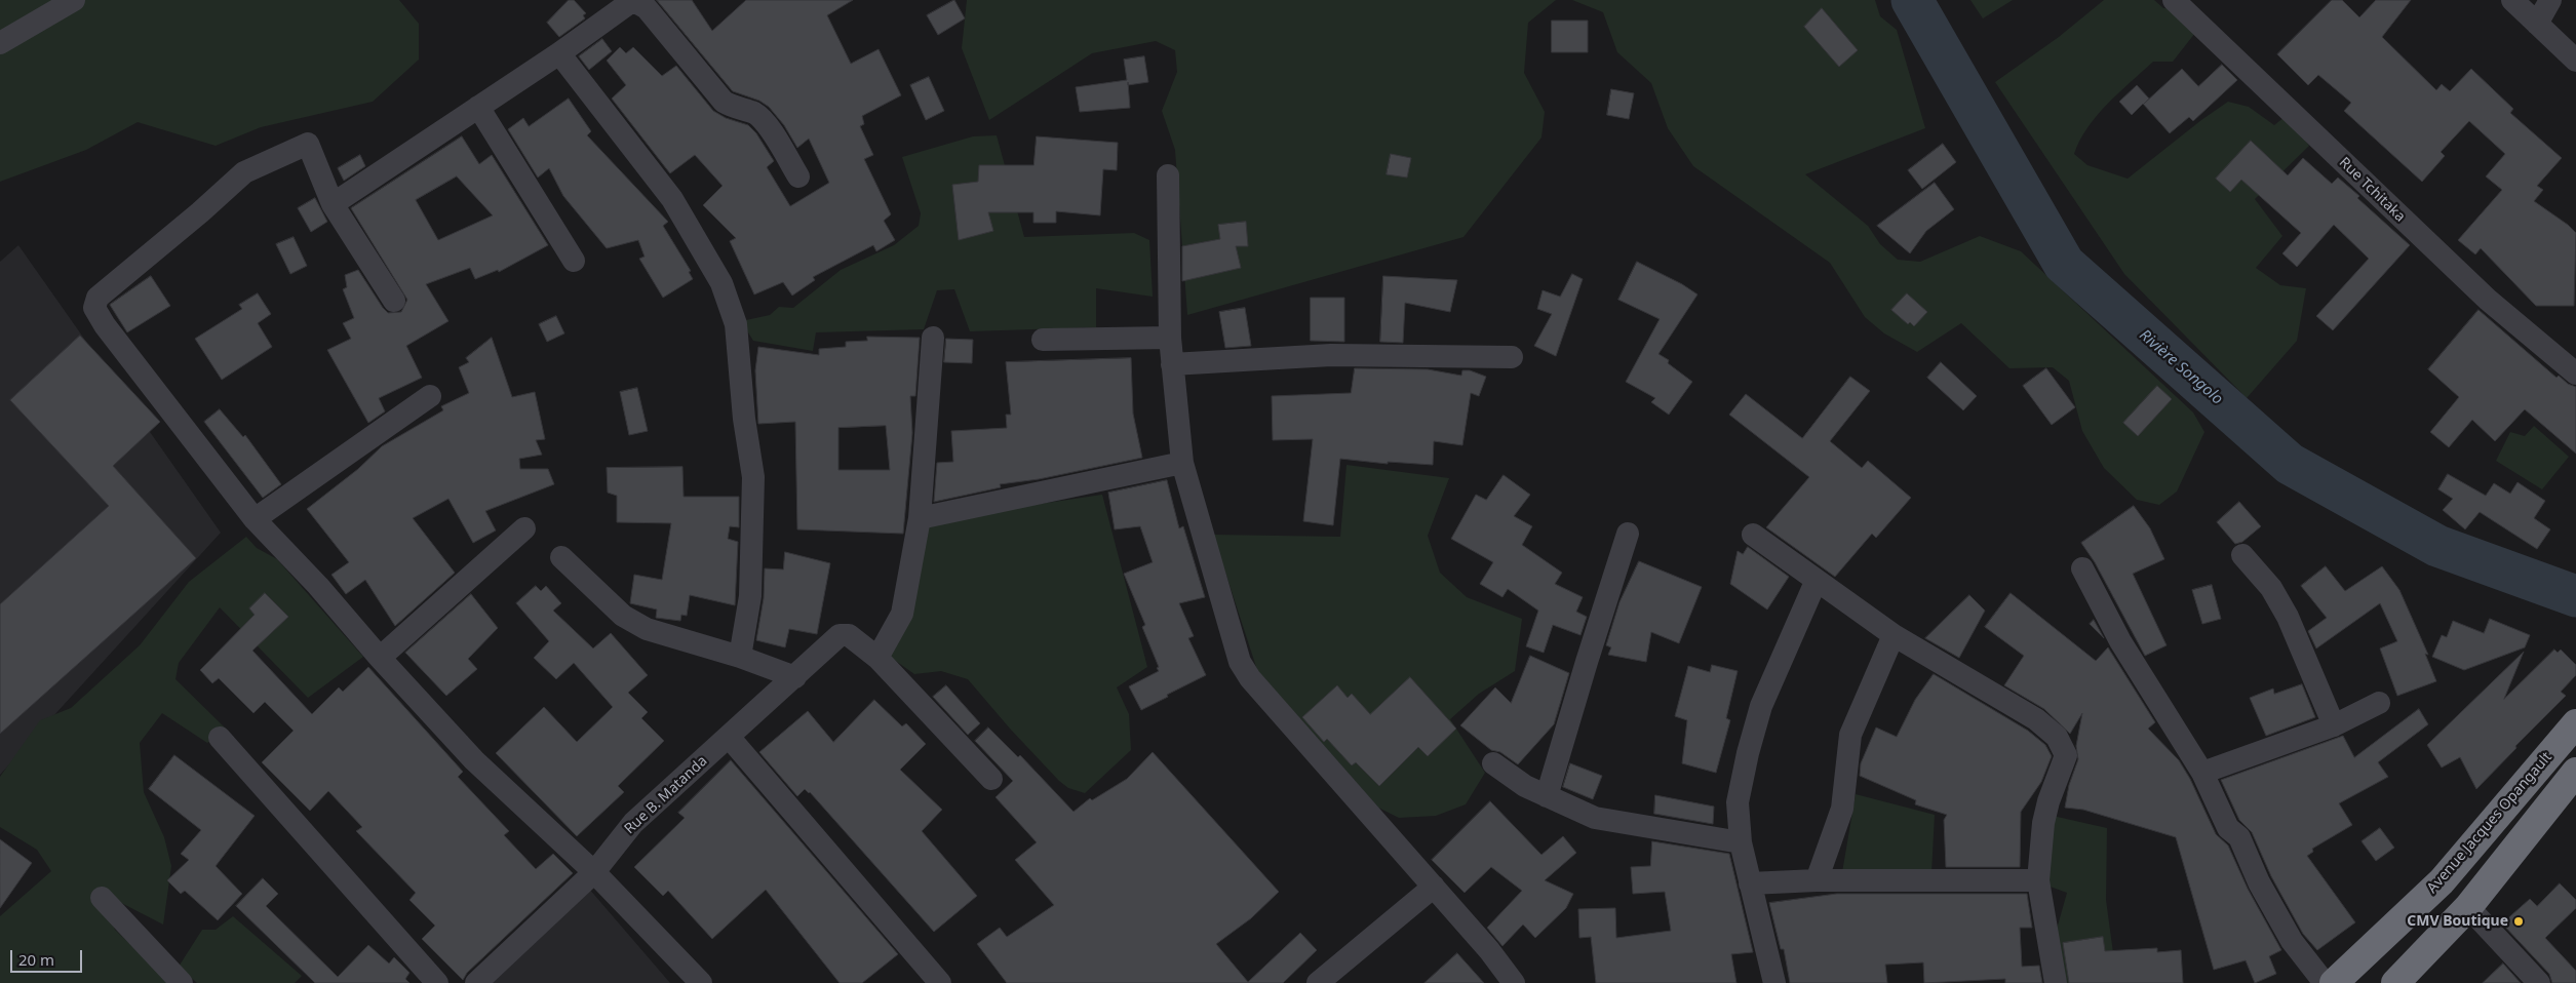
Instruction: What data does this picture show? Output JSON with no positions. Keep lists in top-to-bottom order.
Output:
{
  "streets": {
    "highway": ["Avenue Jacques Opangault"],
    "street": ["Rue Tchitaka", "Rue B. Matanda"]
  },
  "water": ["Rivière Songolo"],
  "places": ["CMV Boutique"],
  "scale_bar": "20 m"
}
